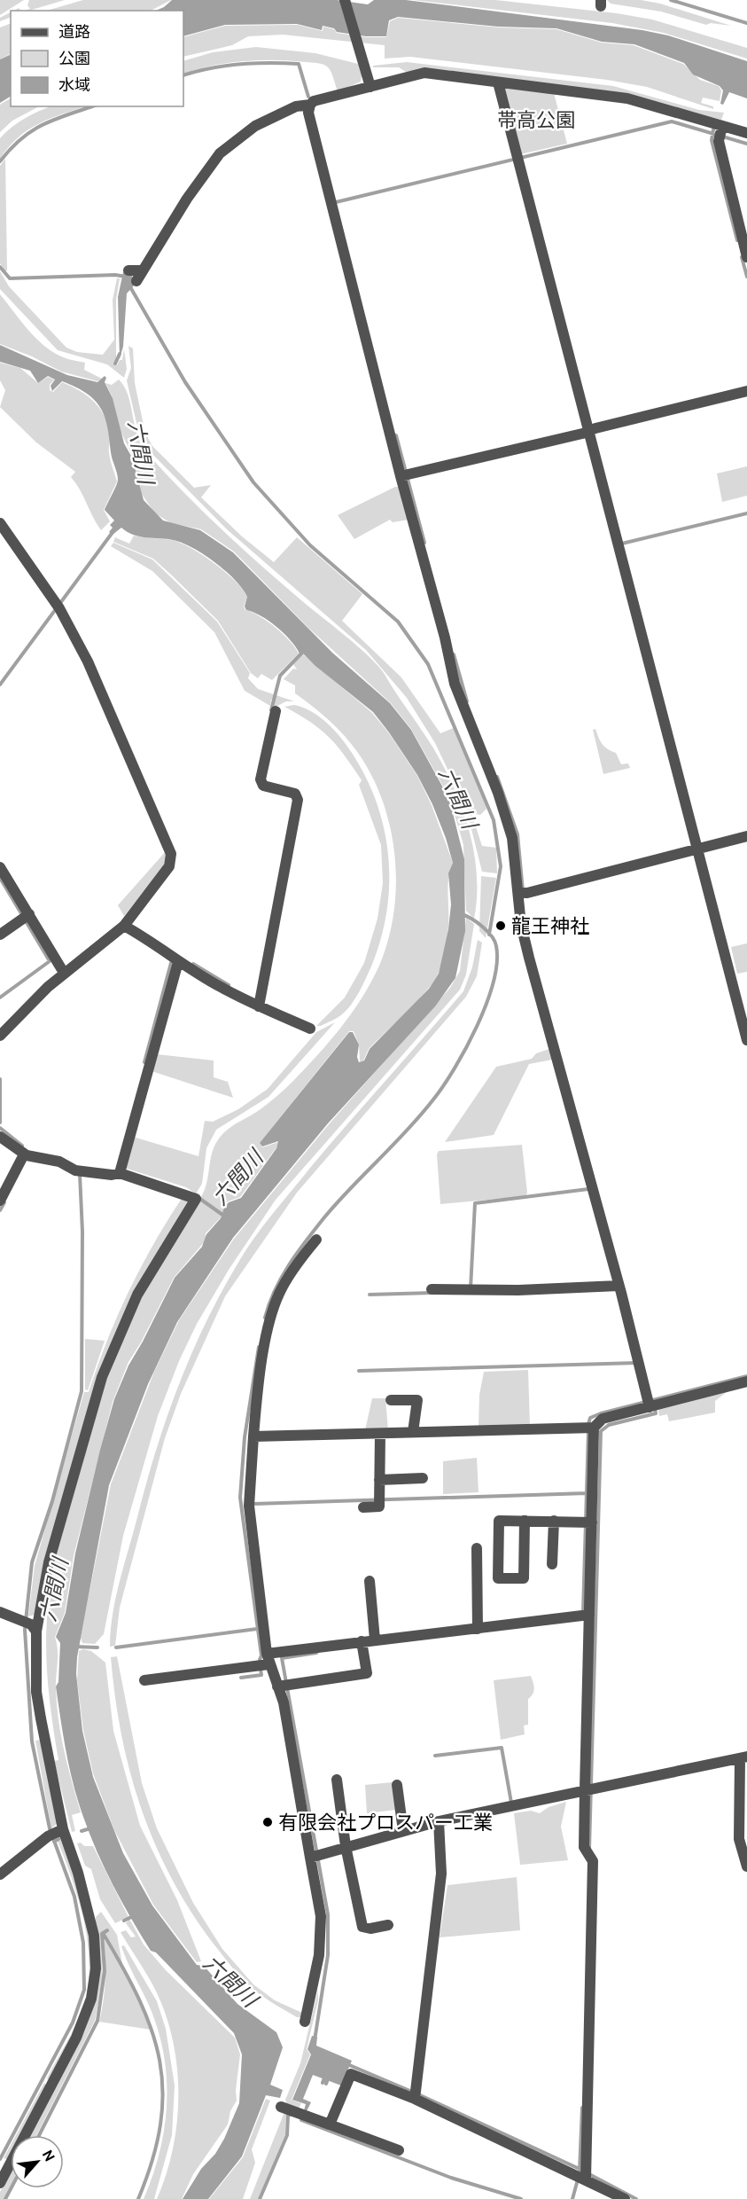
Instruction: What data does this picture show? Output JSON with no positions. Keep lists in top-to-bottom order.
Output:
{
  "water": ["六間川"],
  "parks": ["帯高公園"],
  "places": ["龍王神社", "有限会社プロスパー工業"],
  "legend": ["道路", "公園", "水域"],
  "north": "top right"
}
